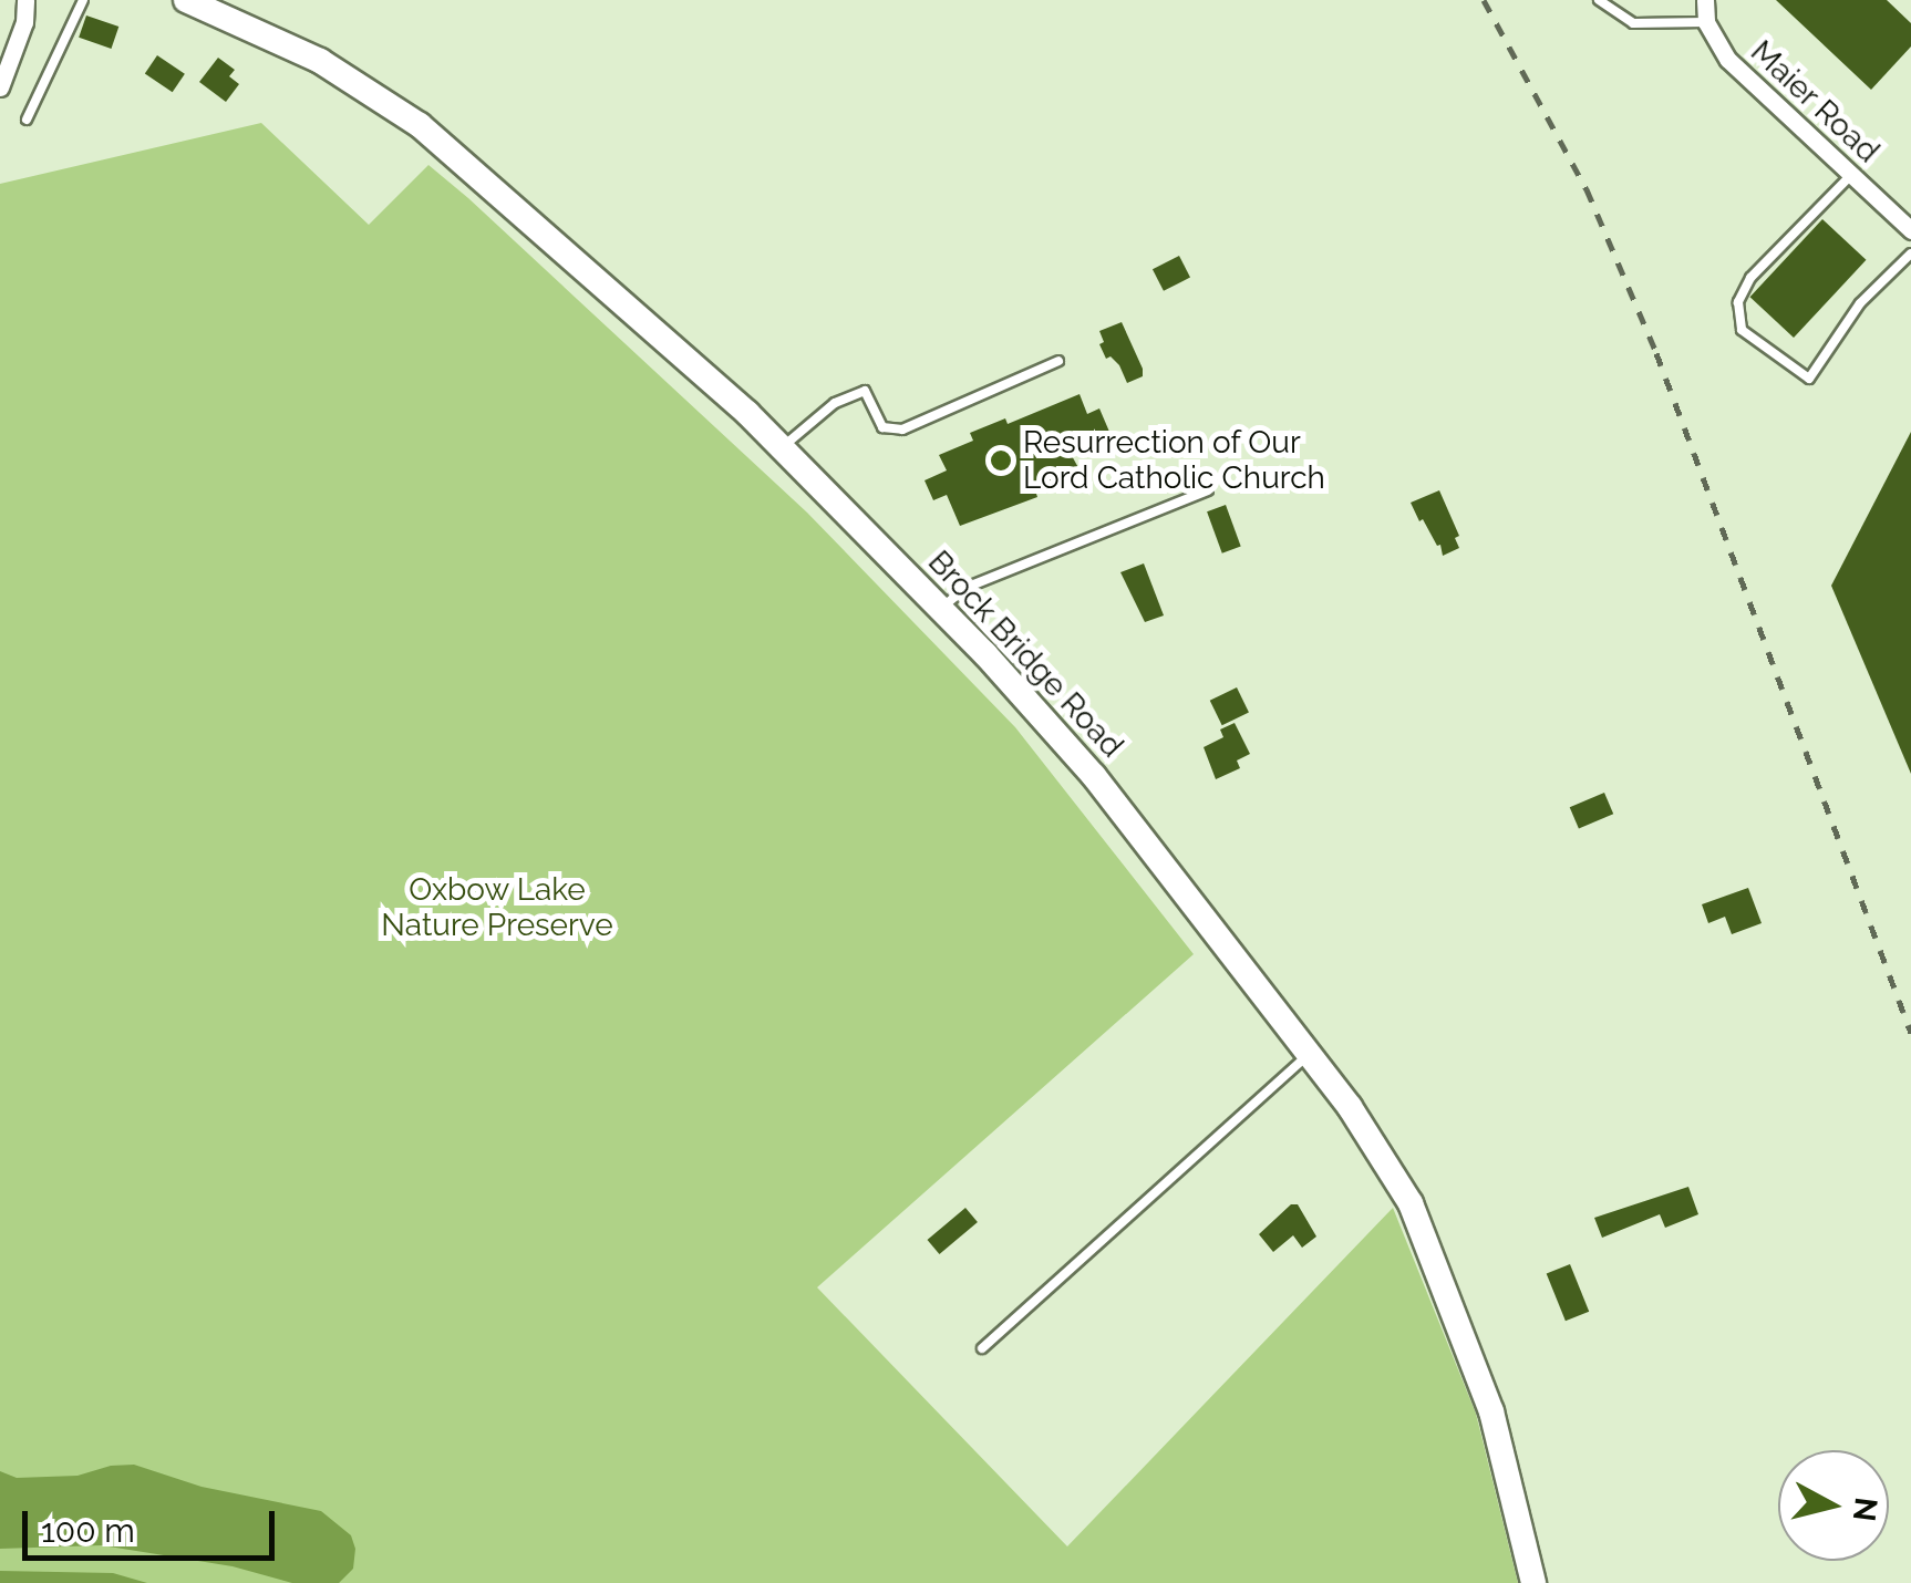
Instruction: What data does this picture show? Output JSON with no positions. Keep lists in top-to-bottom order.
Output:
{
  "streets": {
    "street": ["Maier Road", "Brock Bridge Road"]
  },
  "parks": ["Oxbow Lake Nature Preserve"],
  "places": ["Resurrection of Our Lord Catholic Church"],
  "scale_bar": "100 m",
  "north": "right"
}
